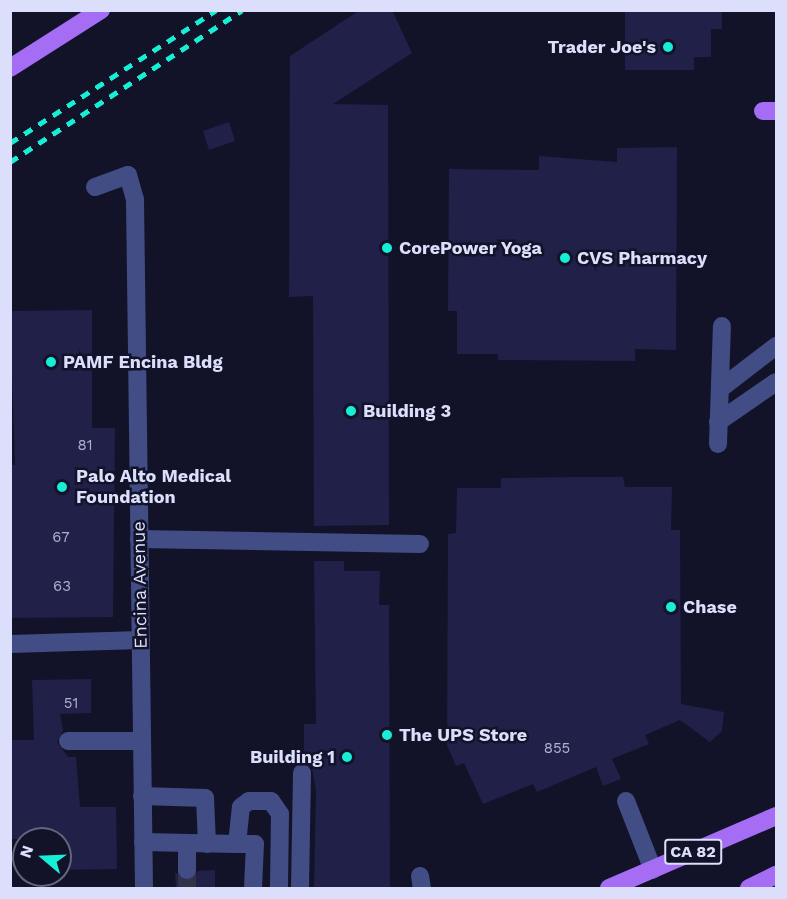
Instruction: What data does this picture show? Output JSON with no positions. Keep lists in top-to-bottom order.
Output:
{
  "streets": {
    "main road": ["CA 82"],
    "street": ["Encina Avenue"]
  },
  "places": [
    "Trader Joe's",
    "CorePower Yoga",
    "CVS Pharmacy",
    "PAMF Encina Bldg",
    "Building 3",
    "Palo Alto Medical Foundation",
    "Chase",
    "The UPS Store",
    "Building 1"
  ],
  "house_numbers": [
    "81",
    "67",
    "63",
    "51",
    "855"
  ],
  "north": "left"
}
